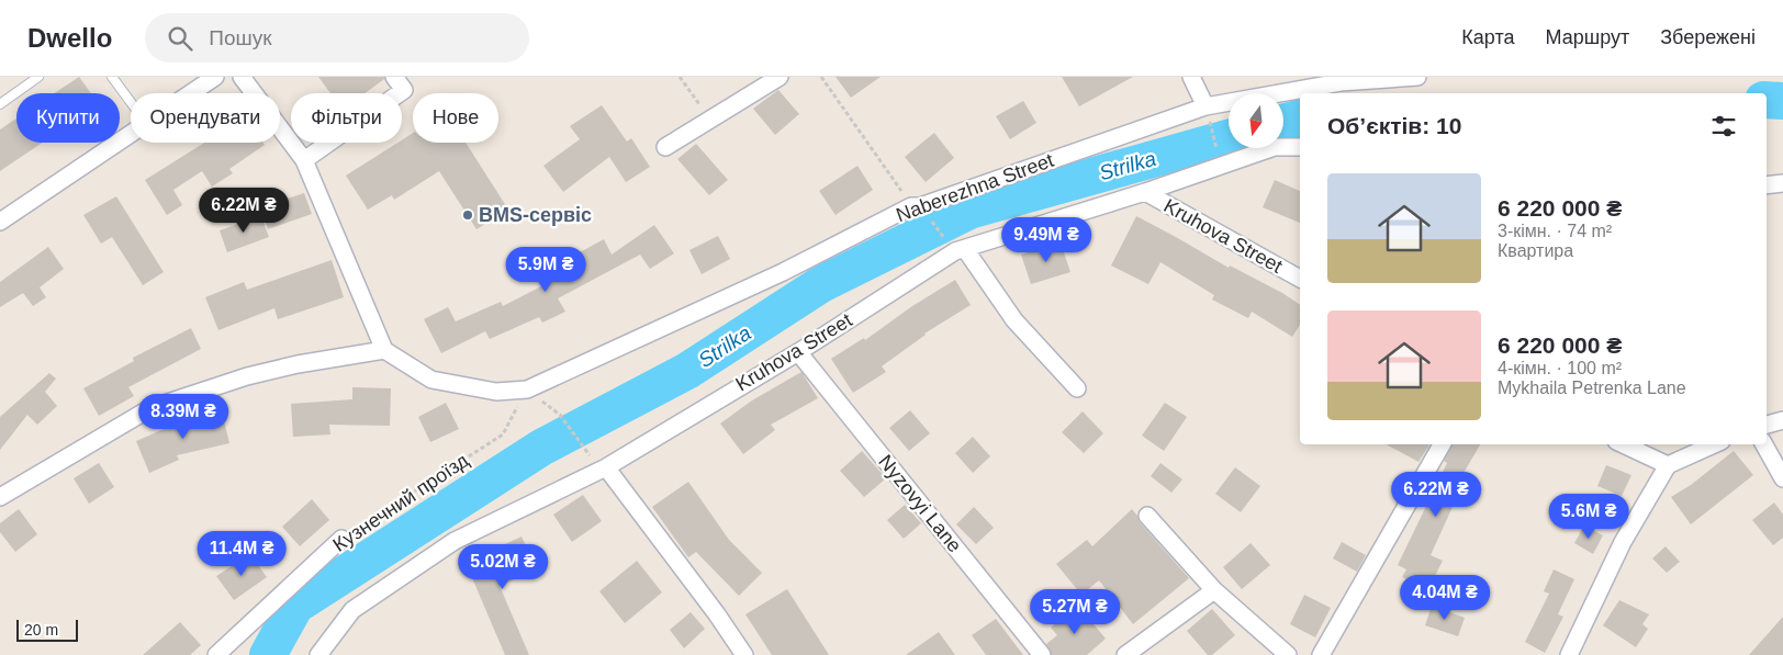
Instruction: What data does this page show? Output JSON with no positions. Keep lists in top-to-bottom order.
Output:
{
  "streets": {
    "street": [
      "Naberezhna Street",
      "Kruhova Street",
      "Кузнечний проїзд",
      "Nyzovyi Lane"
    ]
  },
  "crossings": [
    ["Naberezhna Street", "Кузнечний проїзд"],
    ["Kruhova Street", "Nyzovyi Lane"]
  ],
  "water": ["Strilka"],
  "places": ["BMS-сервіс"],
  "scale_bar": "20 m",
  "north": "bottom",
  "page": {
    "header": "Dwello",
    "search": "Пошук",
    "nav": ["Карта", "Маршрут", "Збережені"],
    "chip": [
      "Купити",
      "Орендувати",
      "Фільтри",
      "Нове"
    ],
    "heading": "Об’єктів: 10",
    "list": [
      {
        "name": "6 220 000 ₴",
        "note": "3-кімн. · 74 m² · Квартира"
      },
      {
        "name": "6 220 000 ₴",
        "note": "4-кімн. · 100 m² · Mykhaila Petrenka Lane"
      }
    ],
    "price": [
      "6.22M ₴",
      "9.49M ₴",
      "5.9M ₴",
      "8.39M ₴",
      "6.22M ₴",
      "5.6M ₴",
      "11.4M ₴",
      "5.02M ₴",
      "4.04M ₴",
      "5.27M ₴"
    ],
    "scale": "20 m"
  }
}
